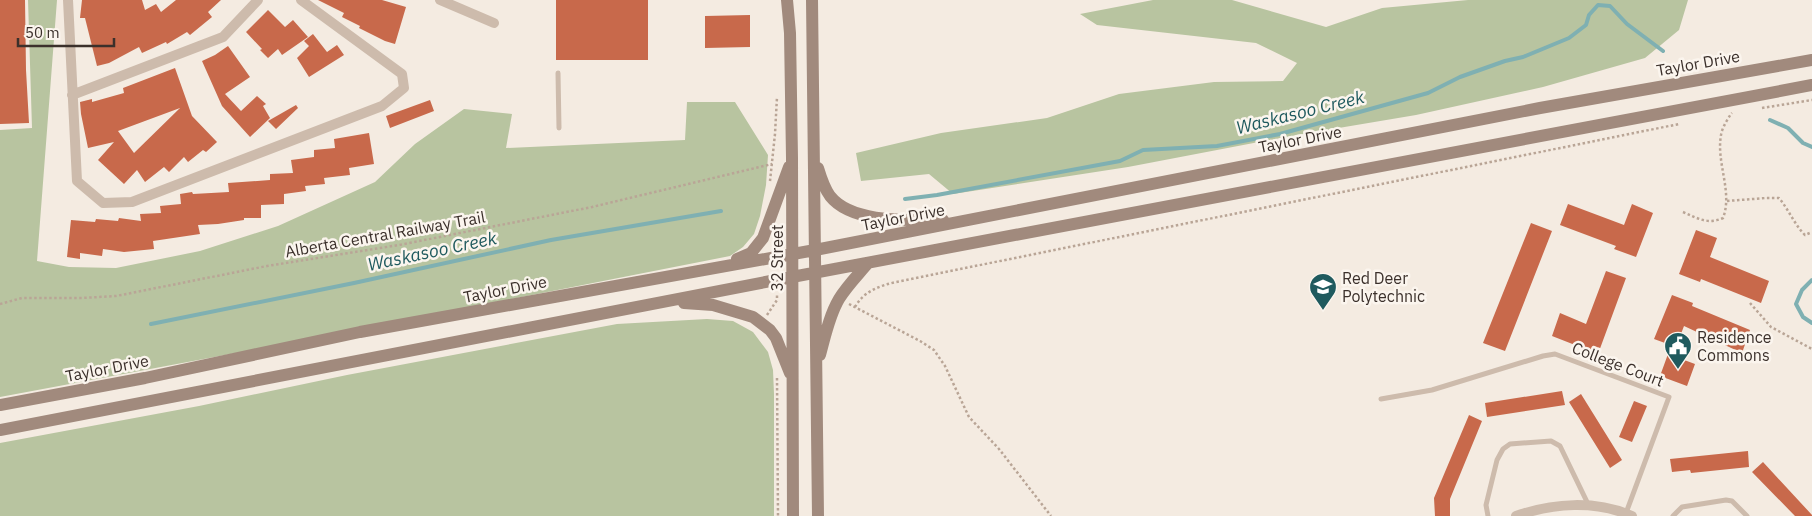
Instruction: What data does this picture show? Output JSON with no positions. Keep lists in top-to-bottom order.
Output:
{
  "streets": {
    "main road": ["Taylor Drive", "32 Street"],
    "lane": ["College Court"],
    "path": ["Alberta Central Railway Trail"]
  },
  "crossings": [
    ["Taylor Drive", "32 Street"]
  ],
  "water": ["Waskasoo Creek"],
  "places": {
    "school or university": ["Red Deer Polytechnic"],
    "public building": ["Residence Commons"]
  },
  "scale_bar": "50 m"
}
